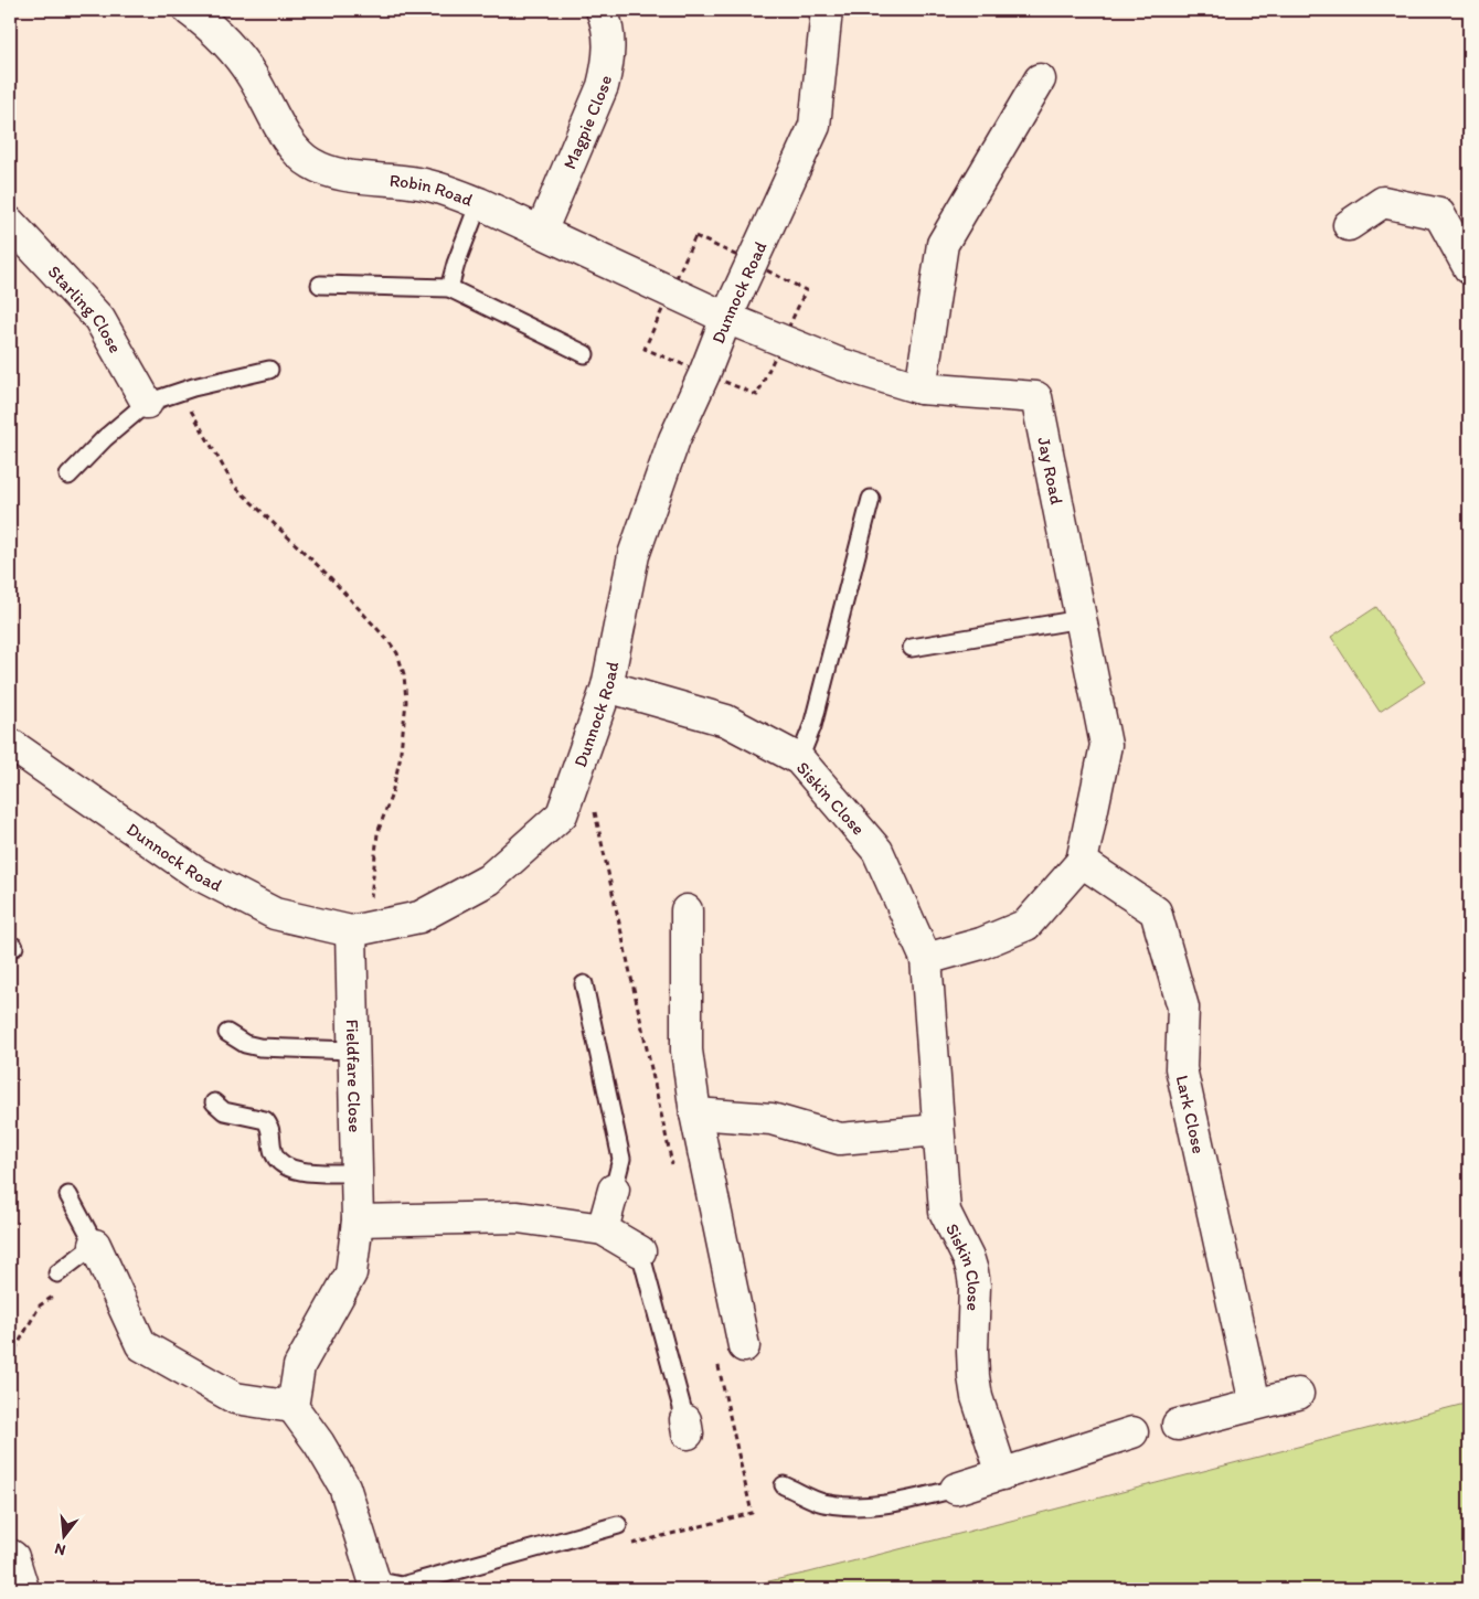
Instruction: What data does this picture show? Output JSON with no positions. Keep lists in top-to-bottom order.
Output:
{
  "streets": {
    "street": [
      "Magpie Close",
      "Robin Road",
      "Dunnock Road",
      "Starling Close",
      "Jay Road",
      "Siskin Close",
      "Fieldfare Close",
      "Lark Close"
    ]
  },
  "crossings": [
    ["Magpie Close", "Robin Road"],
    ["Robin Road", "Dunnock Road"],
    ["Robin Road", "Jay Road"],
    ["Dunnock Road", "Jay Road"],
    ["Dunnock Road", "Siskin Close"],
    ["Dunnock Road", "Fieldfare Close"],
    ["Jay Road", "Lark Close"]
  ],
  "north": "bottom"
}
